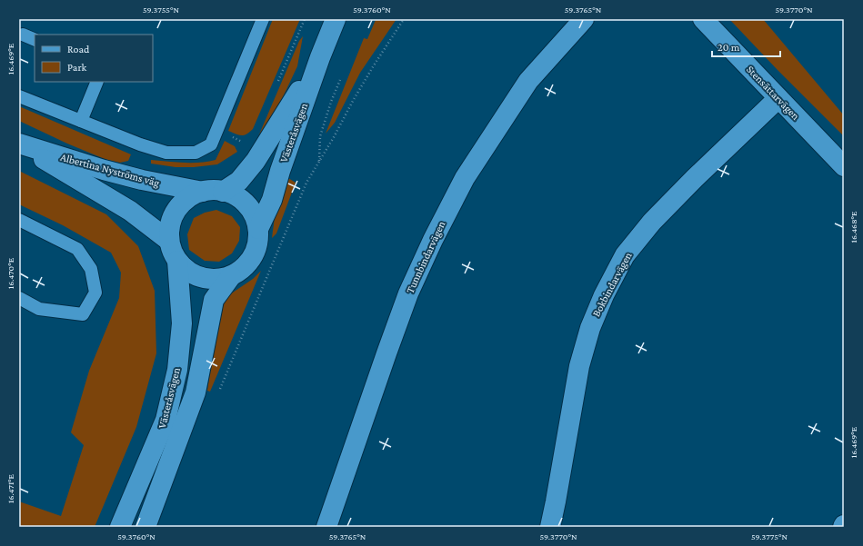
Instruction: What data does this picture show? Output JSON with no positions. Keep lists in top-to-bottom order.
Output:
{
  "streets": {
    "street": [
      "Stensättarvägen",
      "Västeråsvägen",
      "Albertina Nyströms väg",
      "Tunnbindarvägen",
      "Bokbindarvägen"
    ]
  },
  "crossings": [
    ["Stensättarvägen", "Bokbindarvägen"],
    ["Västeråsvägen", "Albertina Nyströms väg"]
  ],
  "legend": ["Road", "Park"],
  "scale_bar": "20 m",
  "coordinates": [
    "59.3755°N",
    "59.3760°N",
    "59.3765°N",
    "59.3770°N",
    "16.469°E",
    "16.468°E",
    "16.470°E",
    "16.471°E",
    "59.3775°N"
  ]
}
